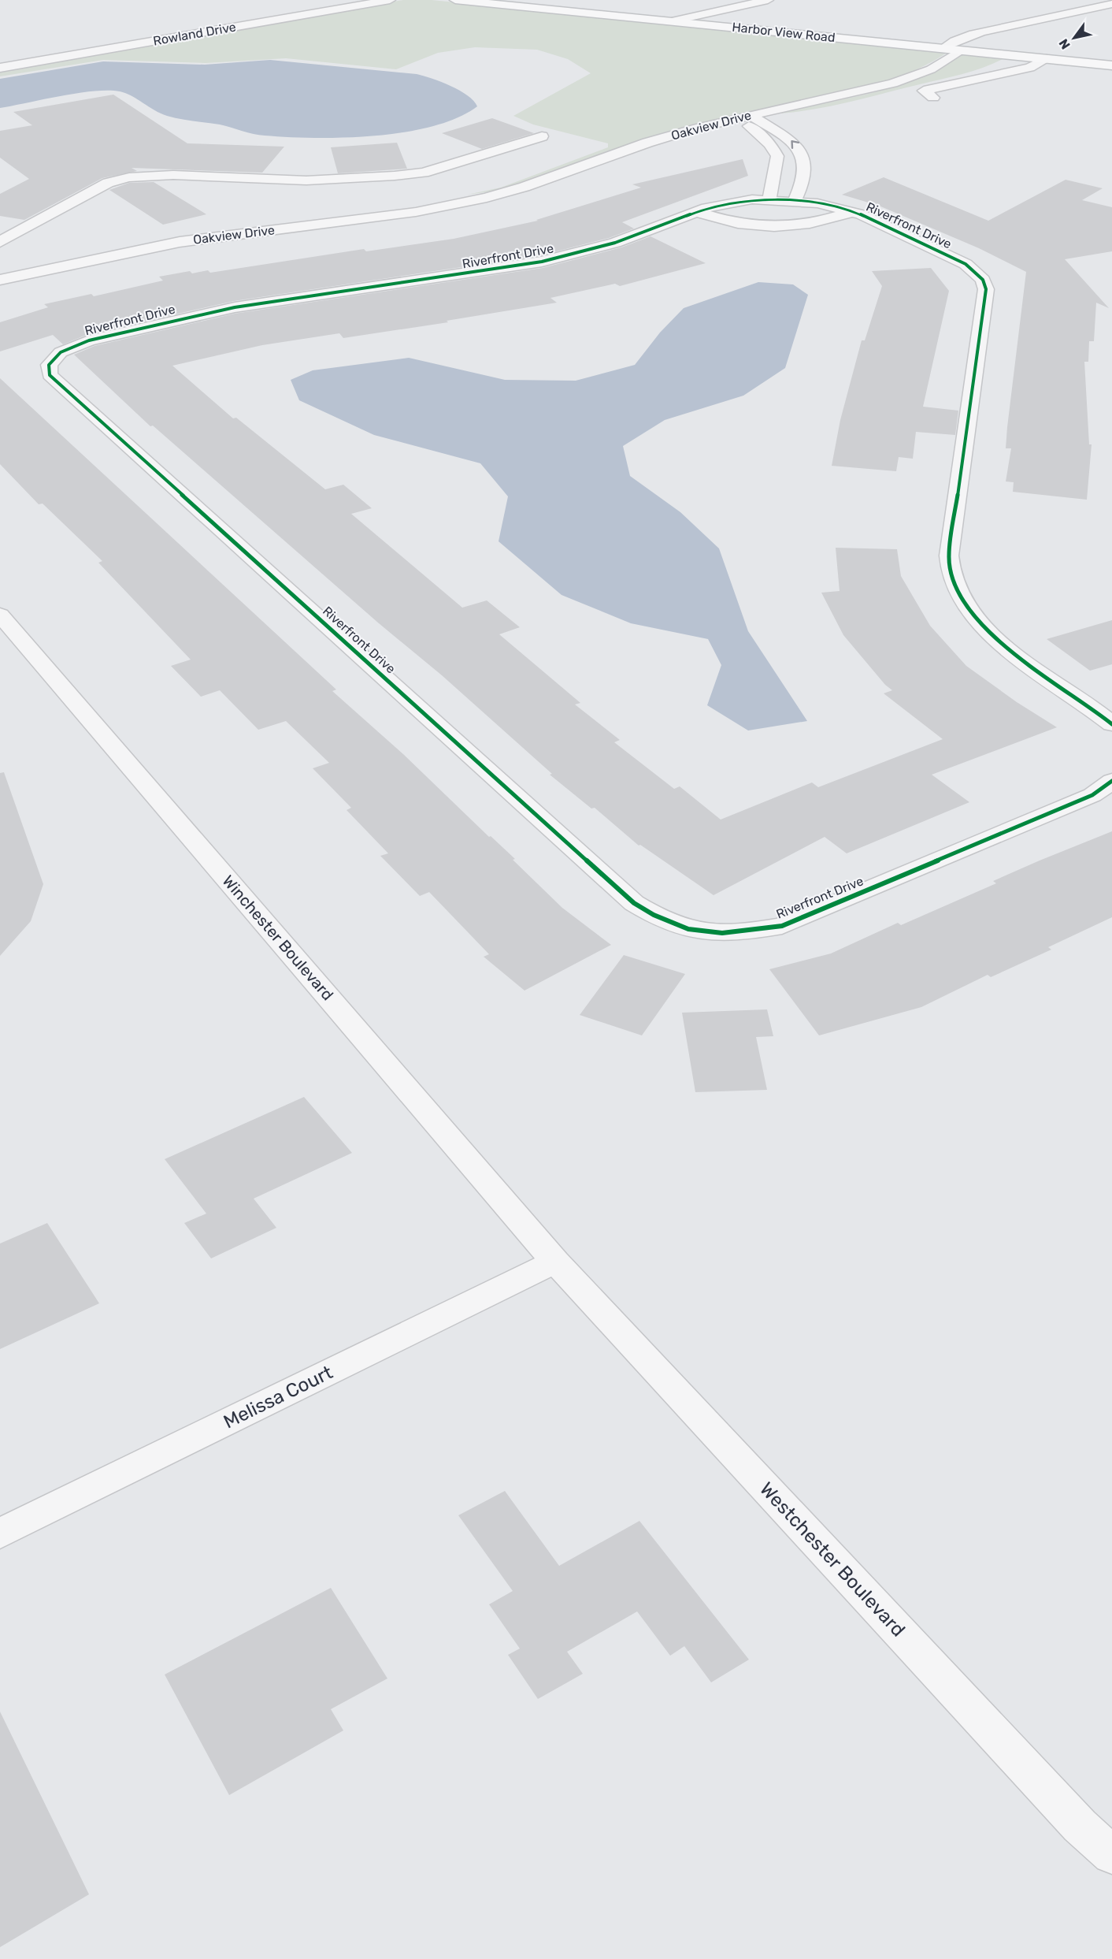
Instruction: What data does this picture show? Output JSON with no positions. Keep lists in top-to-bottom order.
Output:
{
  "streets": {
    "main road": ["Harbor View Road"],
    "street": [
      "Rowland Drive",
      "Oakview Drive",
      "Riverfront Drive",
      "Winchester Boulevard",
      "Melissa Court",
      "Westchester Boulevard"
    ]
  },
  "crossings": [
    ["Harbor View Road", "Oakview Drive"],
    ["Winchester Boulevard", "Melissa Court"],
    ["Winchester Boulevard", "Westchester Boulevard"],
    ["Melissa Court", "Westchester Boulevard"]
  ],
  "north": "bottom left"
}
